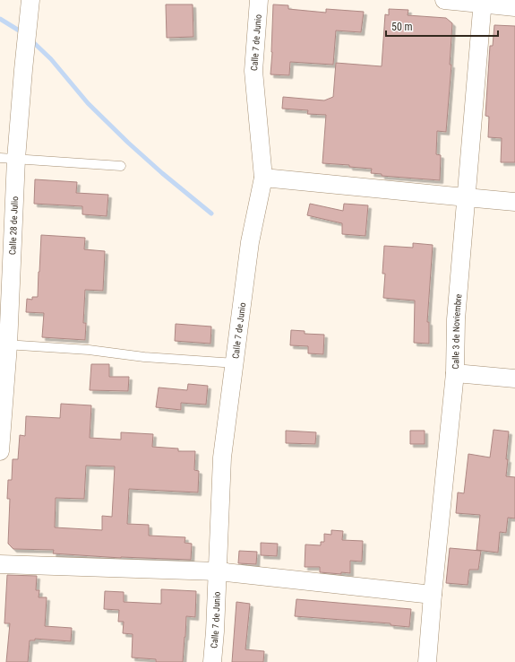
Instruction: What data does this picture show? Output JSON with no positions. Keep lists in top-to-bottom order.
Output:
{
  "streets": {
    "street": ["Calle 7 de Junio", "Calle 28 de Julio", "Calle 3 de Noviembre"]
  },
  "scale_bar": "50 m"
}
